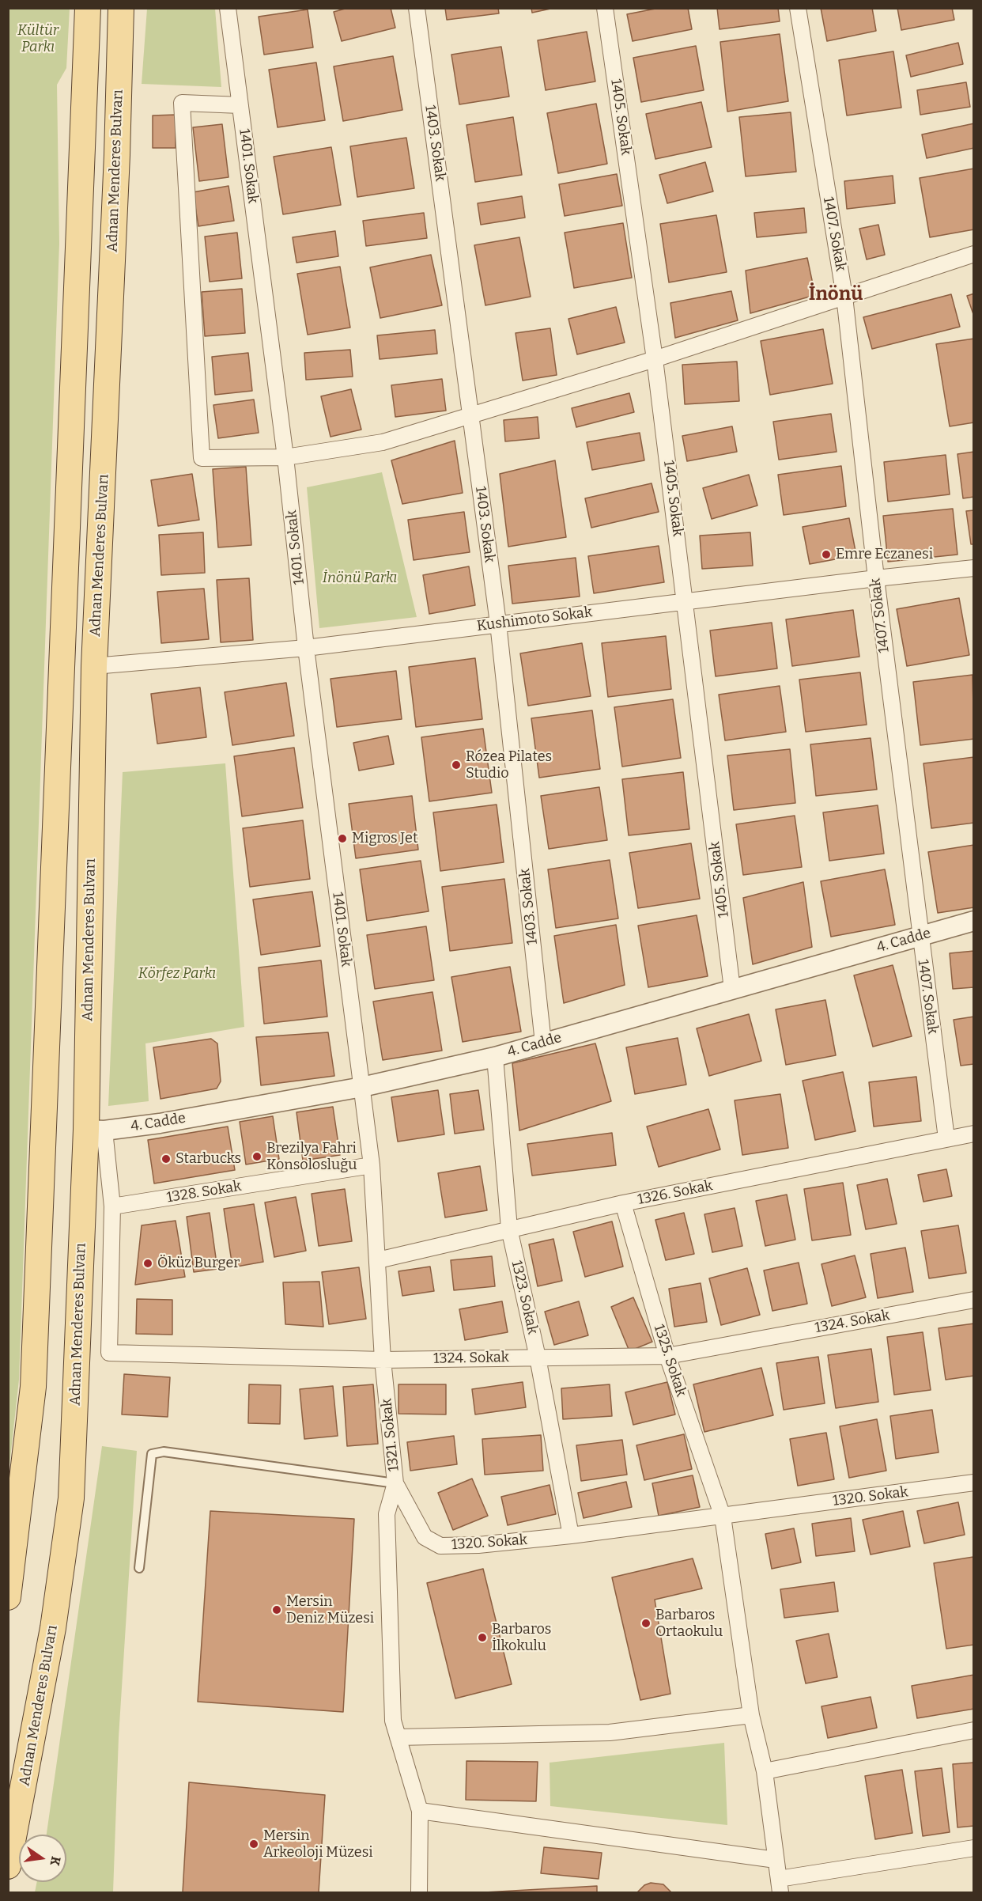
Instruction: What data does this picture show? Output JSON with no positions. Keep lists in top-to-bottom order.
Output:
{
  "streets": {
    "main road": ["Adnan Menderes Bulvarı"],
    "street": [
      "1405. Sokak",
      "1403. Sokak",
      "1401. Sokak",
      "1407. Sokak",
      "Kushimoto Sokak",
      "4. Cadde",
      "1328. Sokak",
      "1326. Sokak",
      "1323. Sokak",
      "1324. Sokak",
      "1325. Sokak",
      "1321. Sokak",
      "1320. Sokak"
    ]
  },
  "crossings": [
    ["1405. Sokak", "Kushimoto Sokak"],
    ["1405. Sokak", "4. Cadde"],
    ["1403. Sokak", "Kushimoto Sokak"],
    ["1403. Sokak", "4. Cadde"],
    ["1401. Sokak", "Kushimoto Sokak"],
    ["1401. Sokak", "4. Cadde"],
    ["1401. Sokak", "1321. Sokak"],
    ["Adnan Menderes Bulvarı", "Kushimoto Sokak"],
    ["Adnan Menderes Bulvarı", "4. Cadde"],
    ["1407. Sokak", "Kushimoto Sokak"],
    ["1407. Sokak", "4. Cadde"],
    ["1407. Sokak", "1326. Sokak"],
    ["4. Cadde", "1323. Sokak"],
    ["4. Cadde", "1321. Sokak"],
    ["1328. Sokak", "1324. Sokak"],
    ["1328. Sokak", "1321. Sokak"],
    ["1326. Sokak", "1323. Sokak"],
    ["1326. Sokak", "1325. Sokak"],
    ["1326. Sokak", "1321. Sokak"],
    ["1323. Sokak", "1324. Sokak"],
    ["1323. Sokak", "1320. Sokak"],
    ["1324. Sokak", "1325. Sokak"],
    ["1324. Sokak", "1321. Sokak"],
    ["1325. Sokak", "1320. Sokak"],
    ["1321. Sokak", "1320. Sokak"]
  ],
  "districts": ["İnönü"],
  "parks": ["Kültür Parkı", "İnönü Parkı", "Körfez Parkı"],
  "places": [
    "Emre Eczanesi",
    "Rózea Pilates Studio",
    "Migros Jet",
    "Brezilya Fahri Konsolosluğu",
    "Starbucks",
    "Öküz Burger",
    "Mersin Deniz Müzesi",
    "Barbaros Ortaokulu",
    "Barbaros İlkokulu",
    "Mersin Arkeoloji Müzesi"
  ],
  "north": "right"
}
